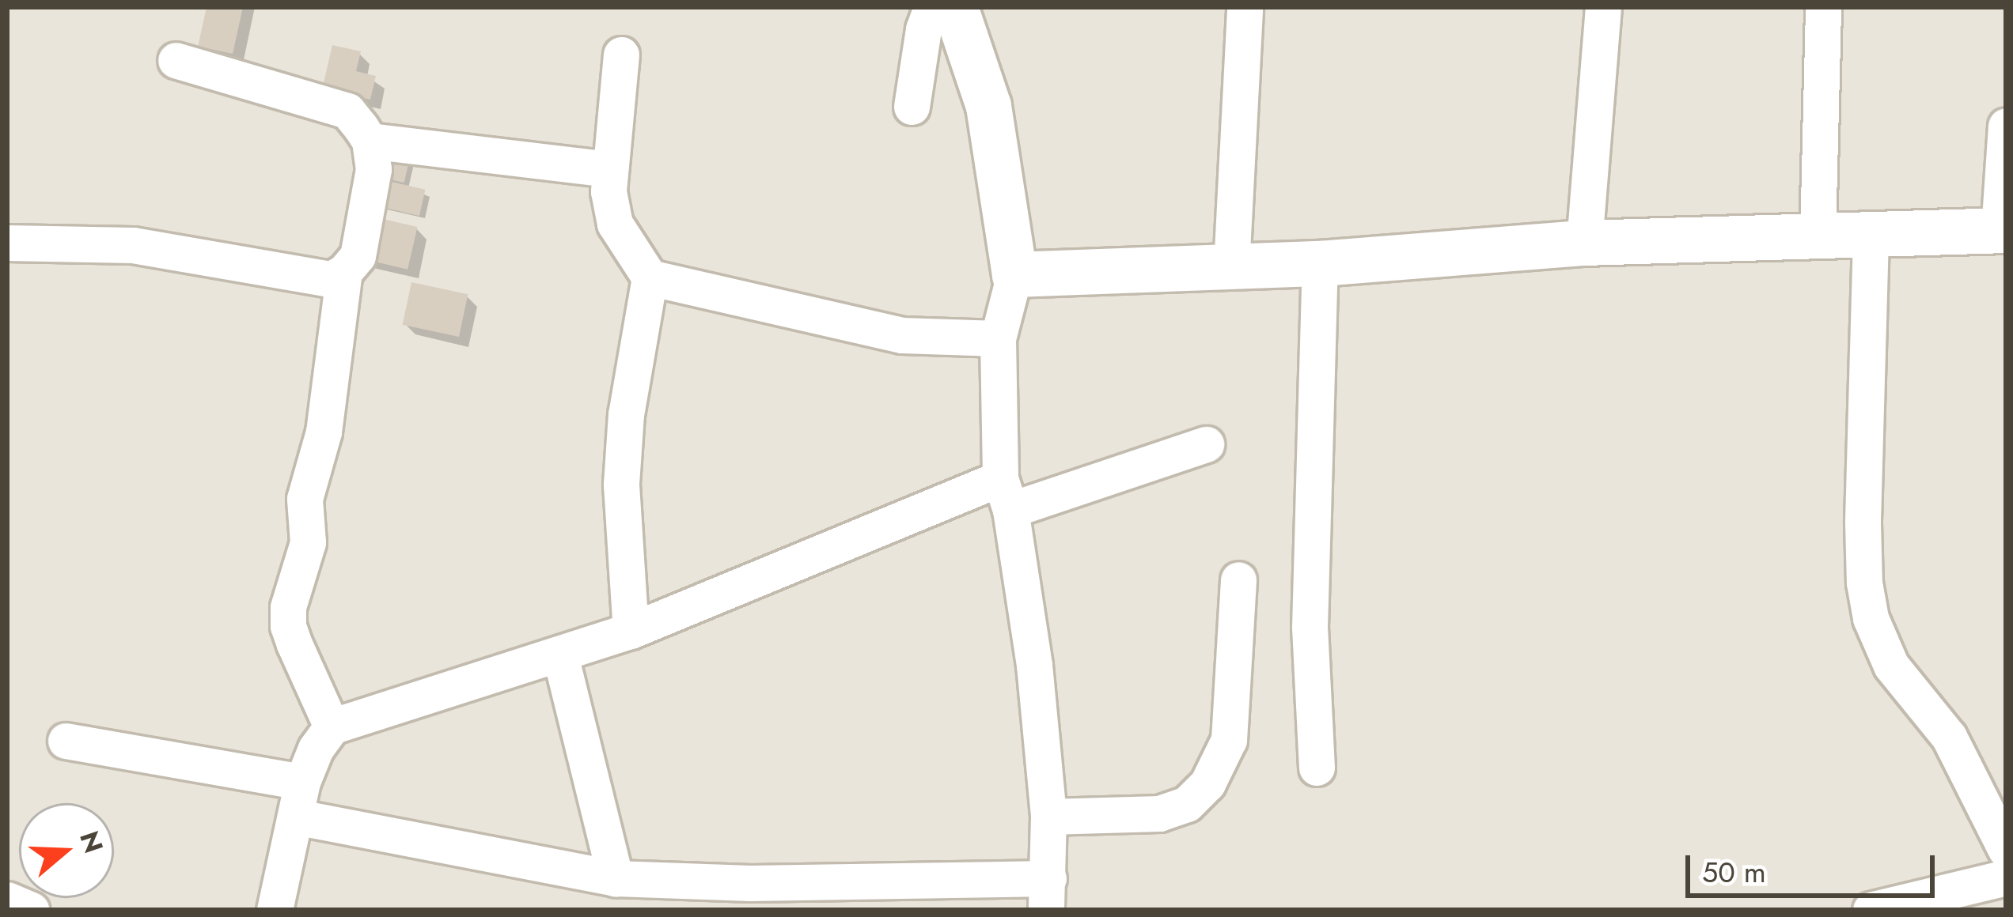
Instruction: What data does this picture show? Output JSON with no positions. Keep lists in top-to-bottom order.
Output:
{
  "scale_bar": "50 m",
  "north": "right"
}
